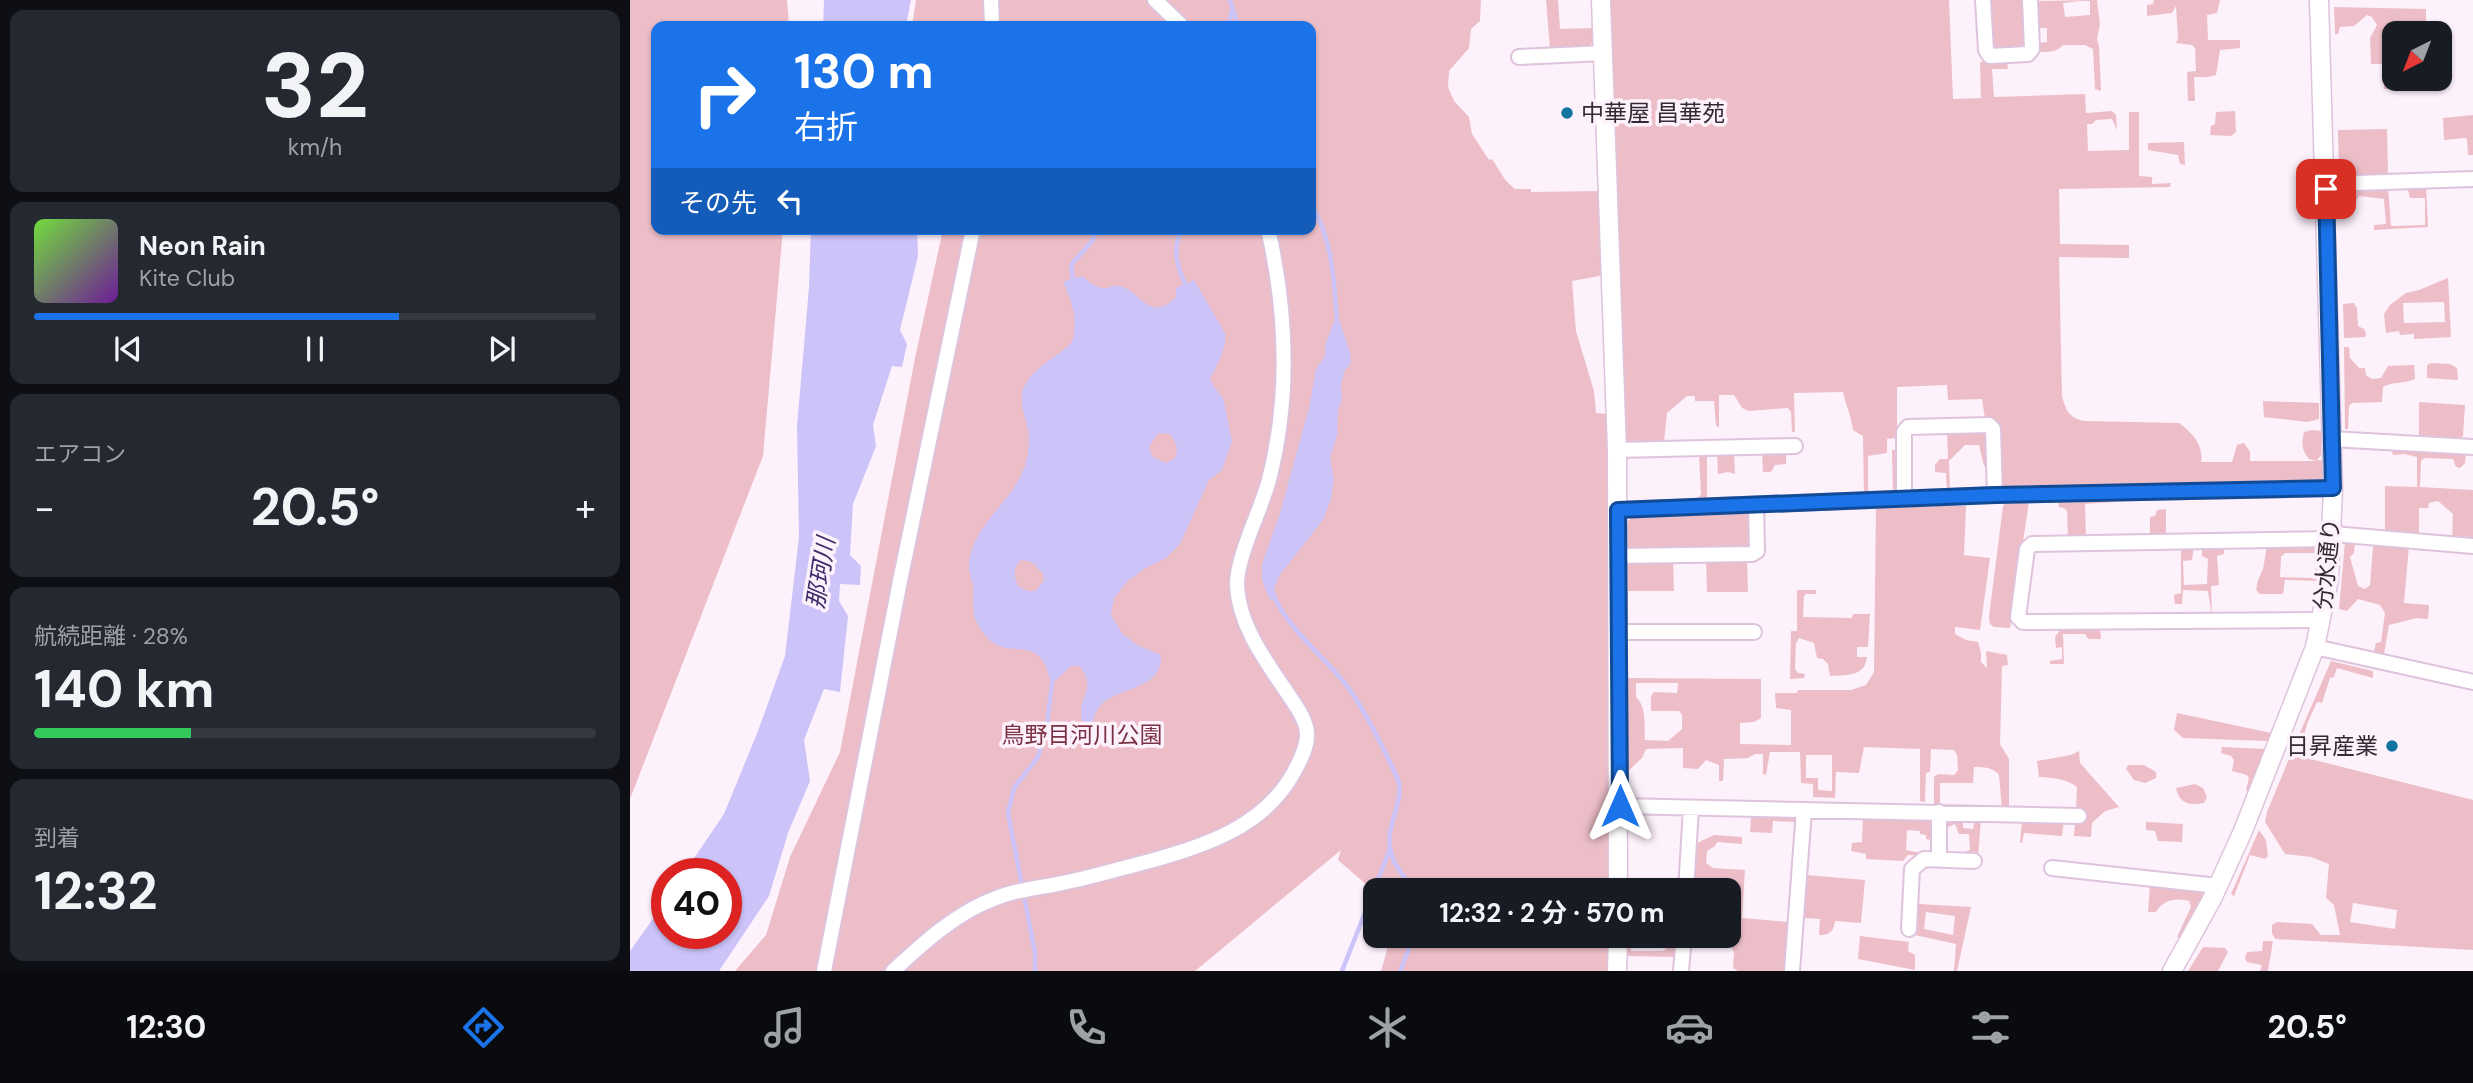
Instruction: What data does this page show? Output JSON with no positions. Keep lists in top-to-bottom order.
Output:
{
  "streets": {
    "street": ["分水通り"]
  },
  "water": ["那珂川"],
  "parks": ["鳥野目河川公園"],
  "places": ["中華屋 昌華苑", "日昇産業"],
  "north": "bottom left",
  "page": {
    "tile": [
      ["32", "km/h"],
      "エアコン",
      ["航続距離 · 28%", "140 km"],
      ["到着", "12:32"]
    ],
    "turn": ["130 m", "右折"],
    "then": "その先",
    "song": ["Neon Rain", "Kite Club"],
    "heat": ["−", "20.5°", "+"],
    "limit": "40",
    "trip": "12:32 · 2 分 · 570 m",
    "tabs": ["12:30", "20.5°"]
  }
}
